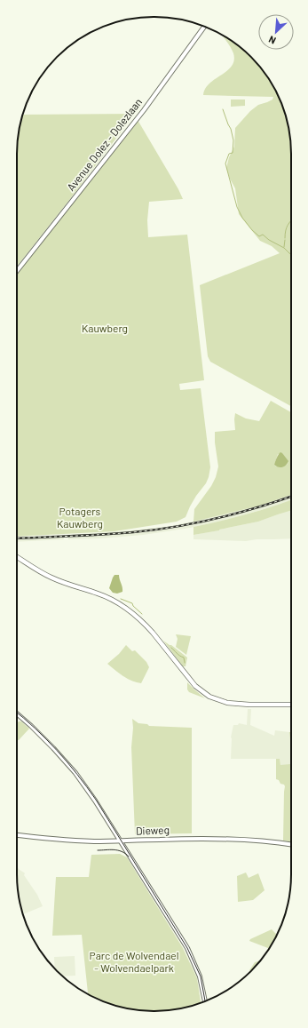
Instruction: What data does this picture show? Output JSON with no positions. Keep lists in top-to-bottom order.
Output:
{
  "streets": {
    "street": ["Avenue Dolez - Dolezlaan", "Dieweg"]
  },
  "parks": ["Kauwberg", "Potagers Kauwberg", "Parc de Wolvendael - Wolvendaelpark"],
  "north": "bottom left"
}
